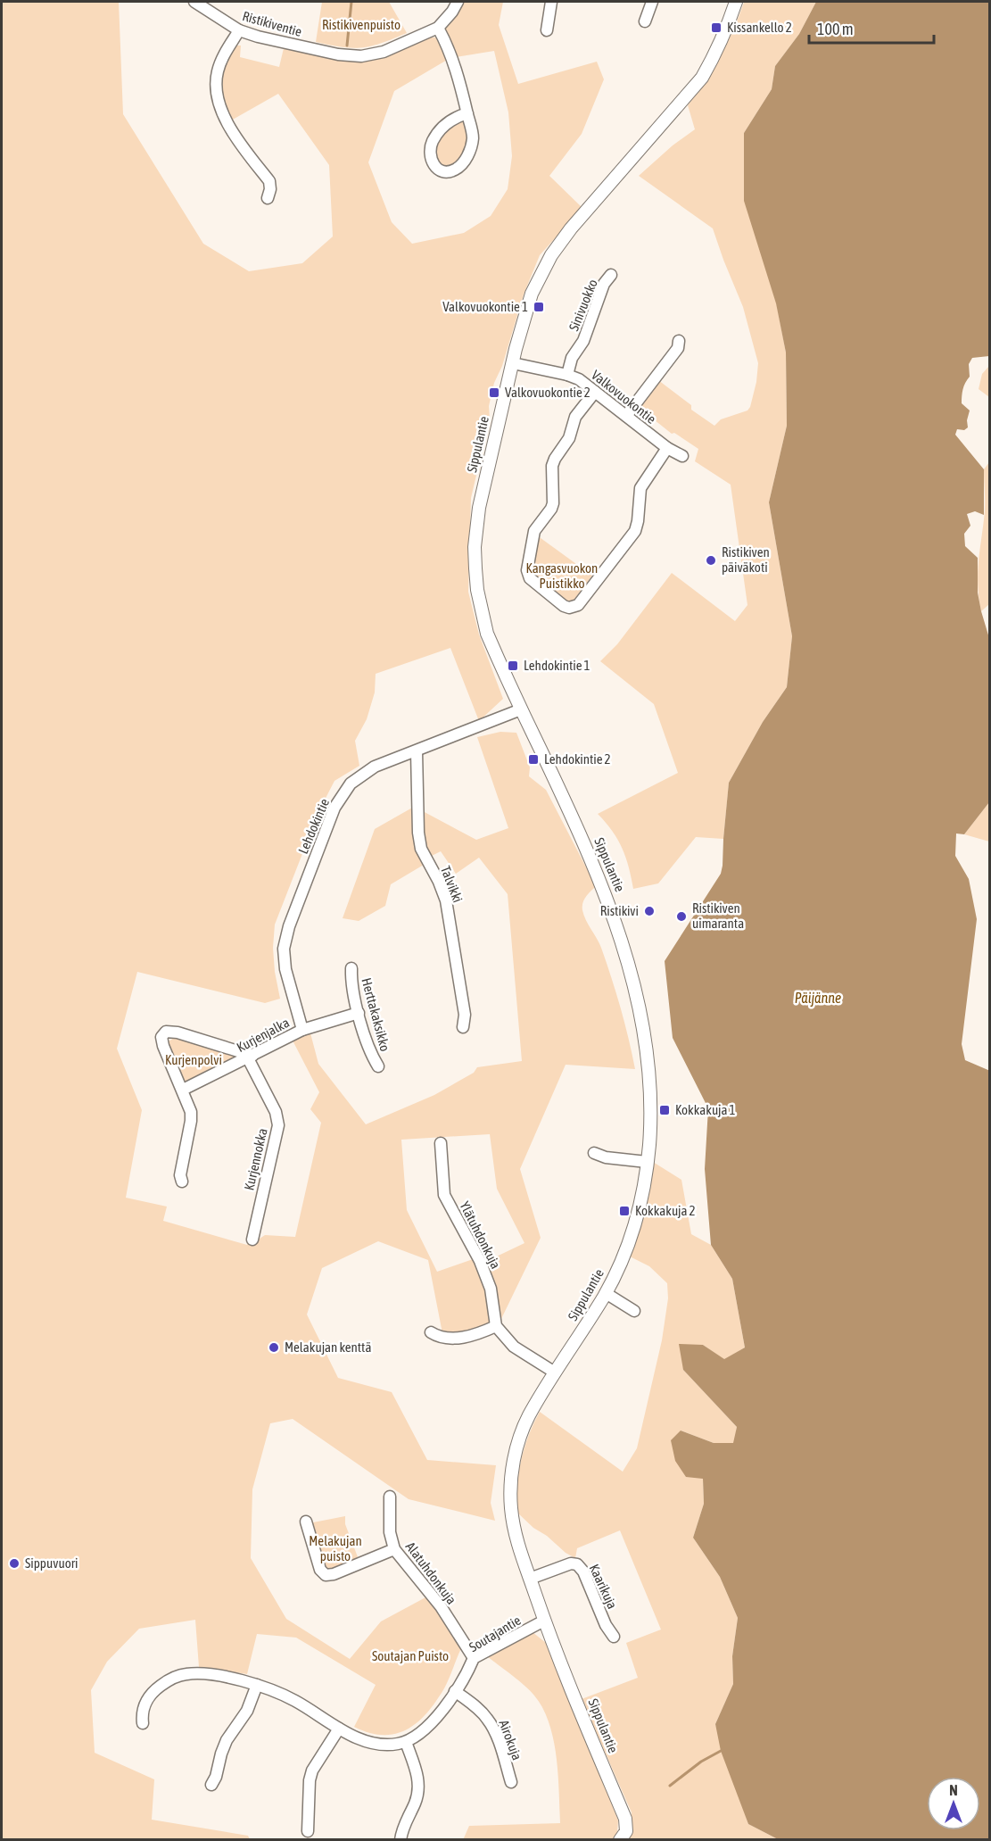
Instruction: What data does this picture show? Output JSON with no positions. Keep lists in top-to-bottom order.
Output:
{
  "streets": {
    "street": [
      "Ristikiventie",
      "Sinivuokko",
      "Valkovuokontie",
      "Sippulantie",
      "Lehdokintie",
      "Talvikki",
      "Herttakaksikko",
      "Kurjenjalka",
      "Kurjennokka",
      "Ylätuhdonkuja",
      "Alatuhdonkuja",
      "Kaarikuja",
      "Soutajantie",
      "Airokuja"
    ]
  },
  "crossings": [
    ["Sinivuokko", "Valkovuokontie"],
    ["Valkovuokontie", "Sippulantie"],
    ["Sippulantie", "Lehdokintie"],
    ["Sippulantie", "Kaarikuja"],
    ["Sippulantie", "Soutajantie"],
    ["Lehdokintie", "Talvikki"],
    ["Lehdokintie", "Kurjenjalka"],
    ["Herttakaksikko", "Kurjenjalka"],
    ["Kurjenjalka", "Kurjennokka"],
    ["Alatuhdonkuja", "Soutajantie"],
    ["Soutajantie", "Airokuja"]
  ],
  "water": ["Päijänne"],
  "parks": [
    "Ristikivenpuisto",
    "Kangasvuokon Puistikko",
    "Kurjenpolvi",
    "Melakujan puisto",
    "Soutajan Puisto"
  ],
  "places": {
    "transit": [
      "Kissankello 2",
      "Valkovuokontie 1",
      "Valkovuokontie 2",
      "Lehdokintie 1",
      "Lehdokintie 2",
      "Kokkakuja 1",
      "Kokkakuja 2"
    ],
    "other": [
      "Ristikiven päiväkoti",
      "Ristikivi",
      "Ristikiven uimaranta",
      "Melakujan kenttä",
      "Sippuvuori"
    ]
  },
  "scale_bar": "100 m",
  "north": "top"
}
